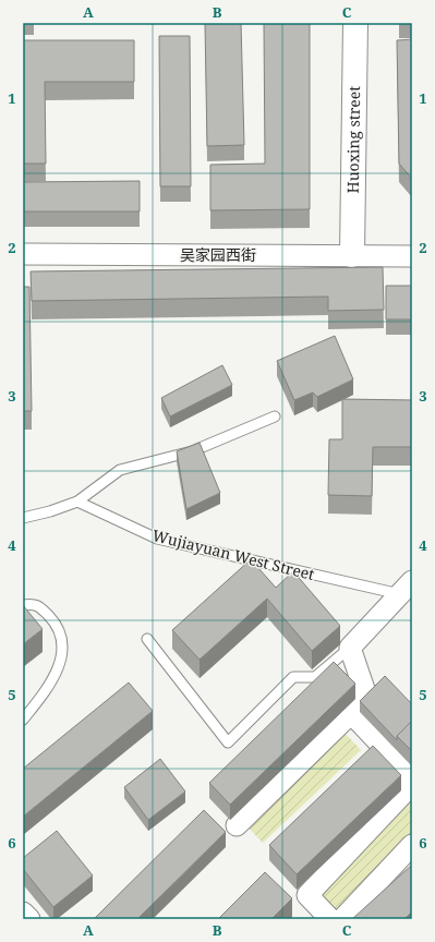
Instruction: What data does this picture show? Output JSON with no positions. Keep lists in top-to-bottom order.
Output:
{
  "streets": {
    "street": ["Huoxing street", "吴家园西街"],
    "lane": ["Wujiayuan West Street"]
  },
  "crossings": [
    ["Huoxing street", "吴家园西街"]
  ],
  "grid": {
    "columns": ["A", "B", "C"],
    "rows": [
      "1",
      "2",
      "3",
      "4",
      "5",
      "6"
    ]
  }
}
